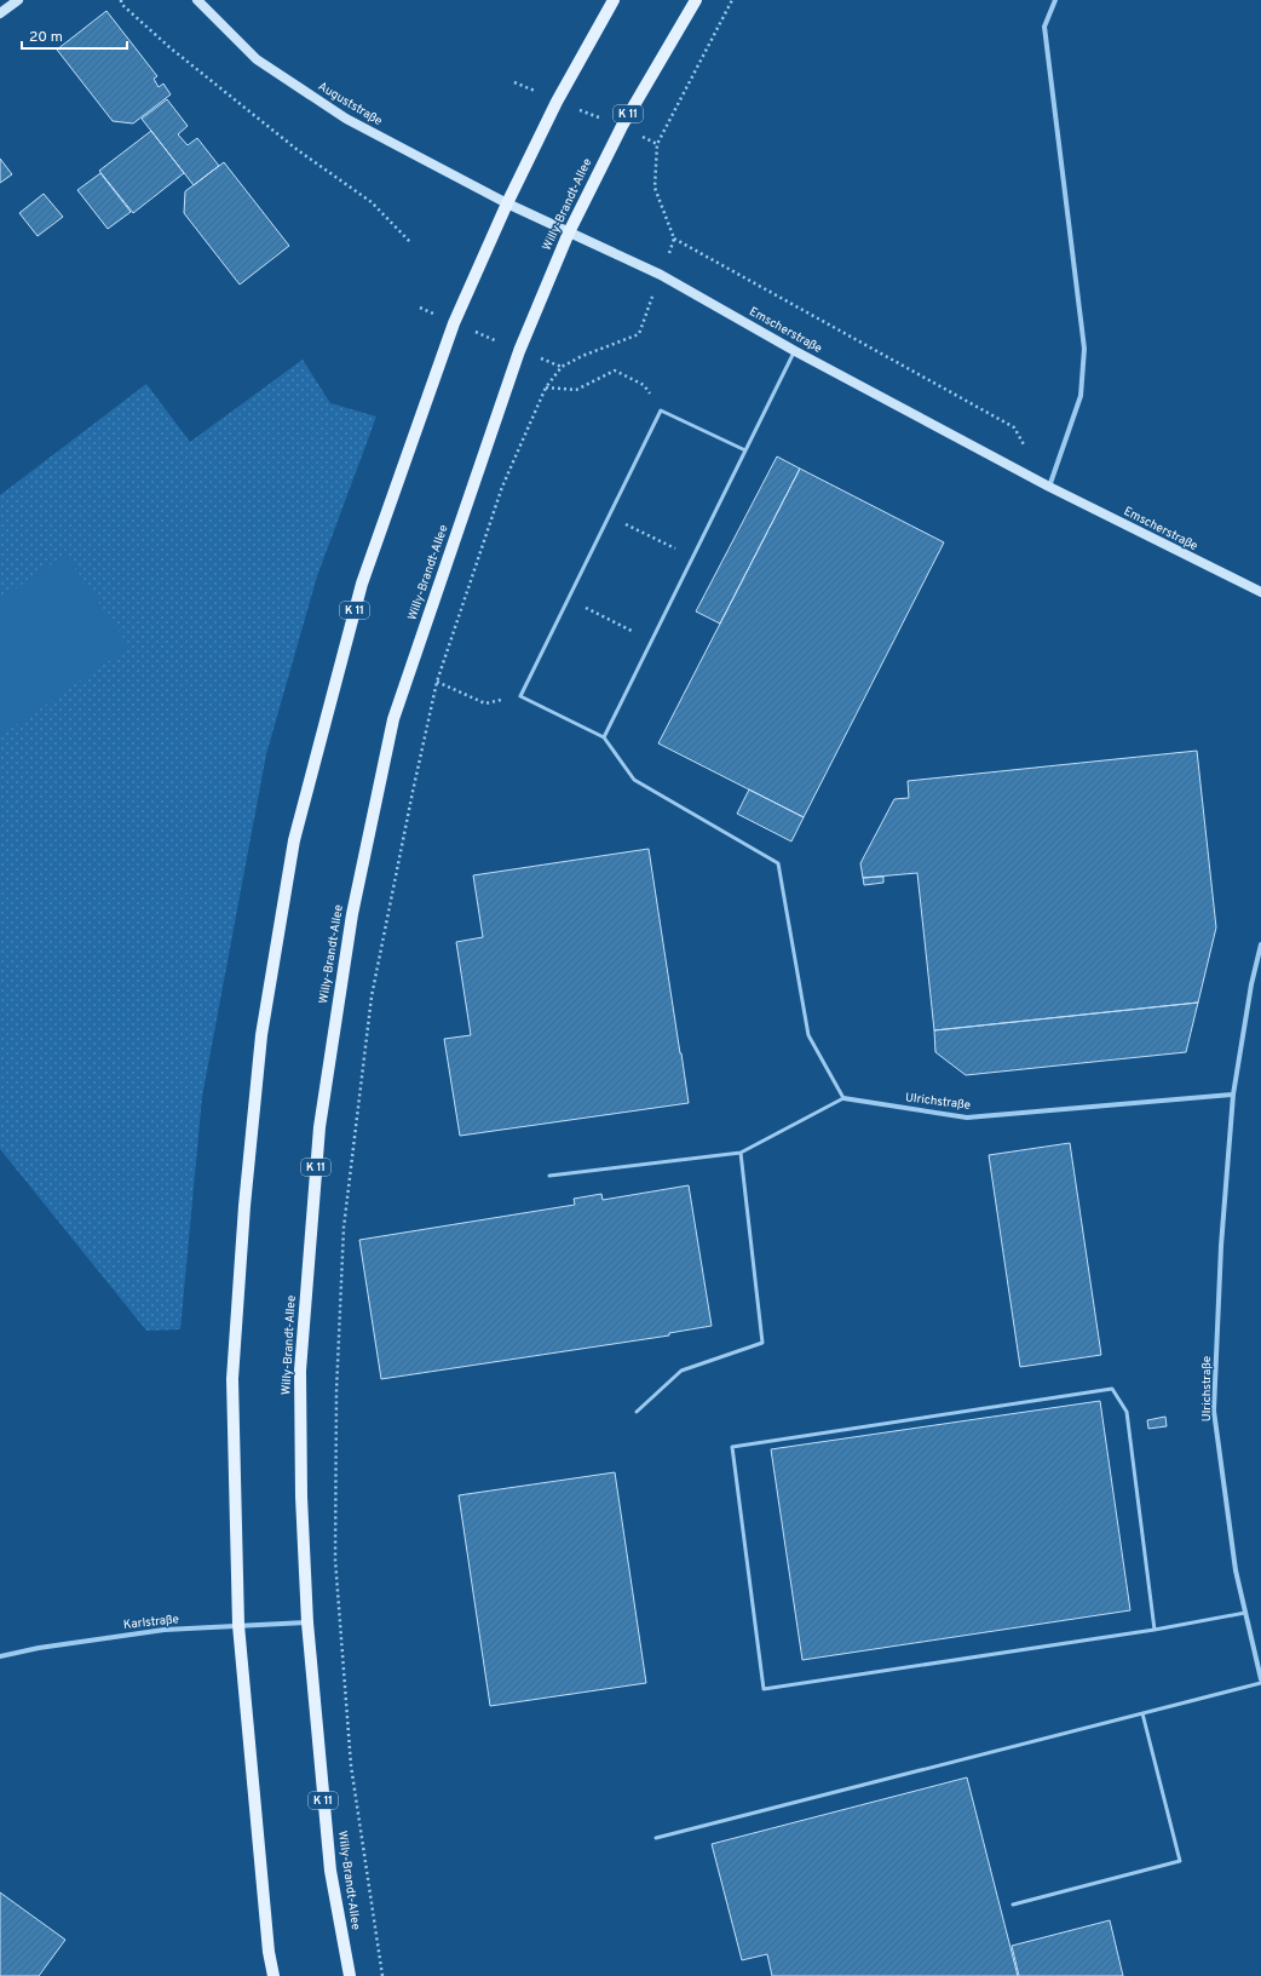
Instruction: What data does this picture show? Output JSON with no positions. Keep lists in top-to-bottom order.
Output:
{
  "streets": {
    "main road": ["K 11", "Willy-Brandt-Allee"],
    "street": [
      "Auguststraße",
      "Emscherstraße",
      "Ulrichstraße",
      "Karlstraße"
    ]
  },
  "crossings": [
    ["Auguststraße", "K 11"],
    ["Auguststraße", "Emscherstraße"],
    ["K 11", "Emscherstraße"],
    ["K 11", "Karlstraße"],
    ["Willy-Brandt-Allee", "Emscherstraße"],
    ["Willy-Brandt-Allee", "Karlstraße"]
  ],
  "scale_bar": "20 m"
}
